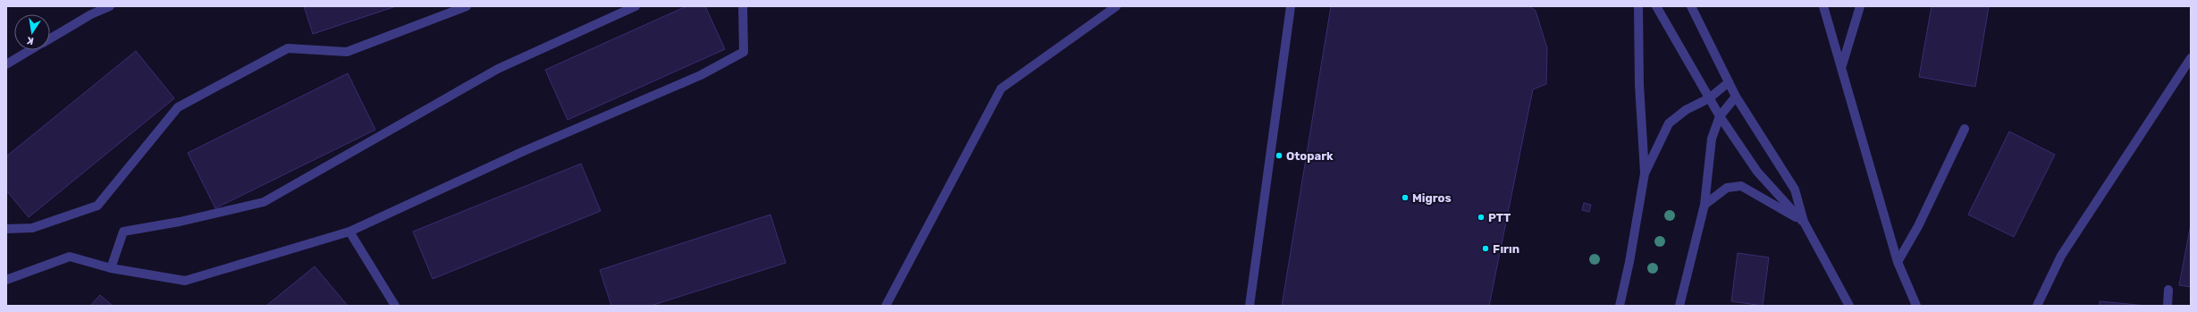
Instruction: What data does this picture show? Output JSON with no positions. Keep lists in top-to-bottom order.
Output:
{
  "places": [
    "Otopark",
    "Migros",
    "PTT",
    "Fırın"
  ],
  "north": "bottom"
}
